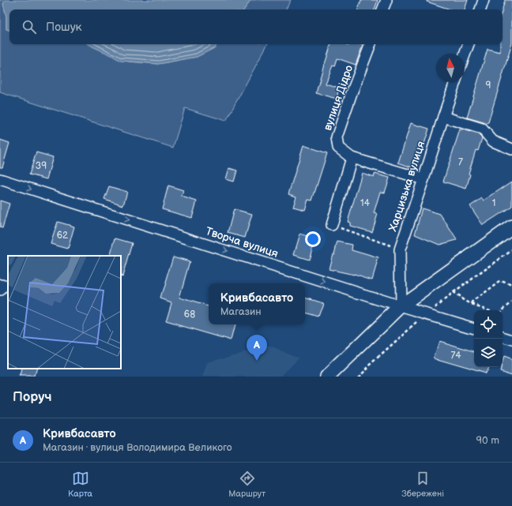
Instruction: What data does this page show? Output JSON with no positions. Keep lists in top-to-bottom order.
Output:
{
  "streets": {
    "street": ["вулиця Дідро", "Харцизька вулиця", "Творча вулиця"]
  },
  "crossings": [
    ["вулиця Дідро", "Харцизька вулиця"],
    ["Харцизька вулиця", "Творча вулиця"]
  ],
  "one_way": ["Творча вулиця"],
  "house_numbers": [
    "9",
    "7",
    "39",
    "14",
    "1",
    "62",
    "68",
    "74"
  ],
  "north": "top",
  "page": {
    "search": "Пошук",
    "popup": ["Кривбасавто", "Магазин"],
    "pins": "A",
    "heading": "Поруч",
    "list": [
      {
        "mark": "A",
        "name": "Кривбасавто",
        "note": "Магазин · вулиця Володимира Великого",
        "value": "90 m"
      }
    ],
    "nav": ["Карта", "Маршрут", "Збережені"]
  }
}
